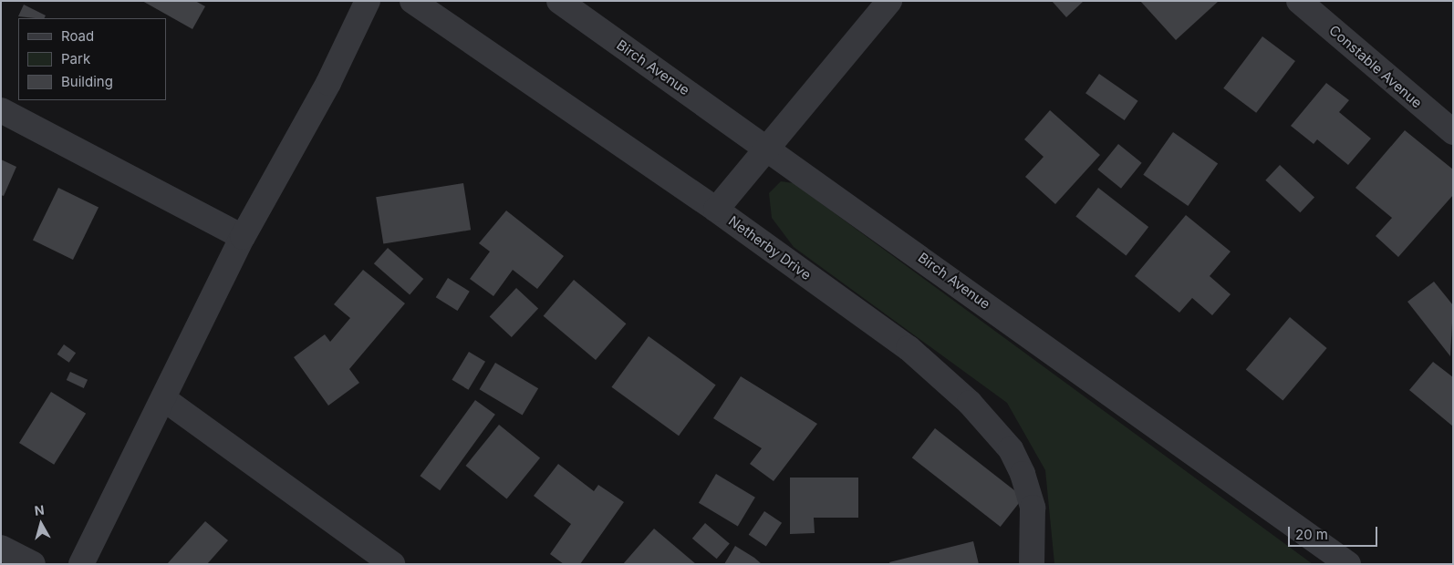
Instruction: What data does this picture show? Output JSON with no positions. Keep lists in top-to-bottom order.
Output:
{
  "streets": {
    "street": ["Constable Avenue", "Birch Avenue", "Netherby Drive"]
  },
  "legend": ["Road", "Park", "Building"],
  "scale_bar": "20 m",
  "north": "top"
}
